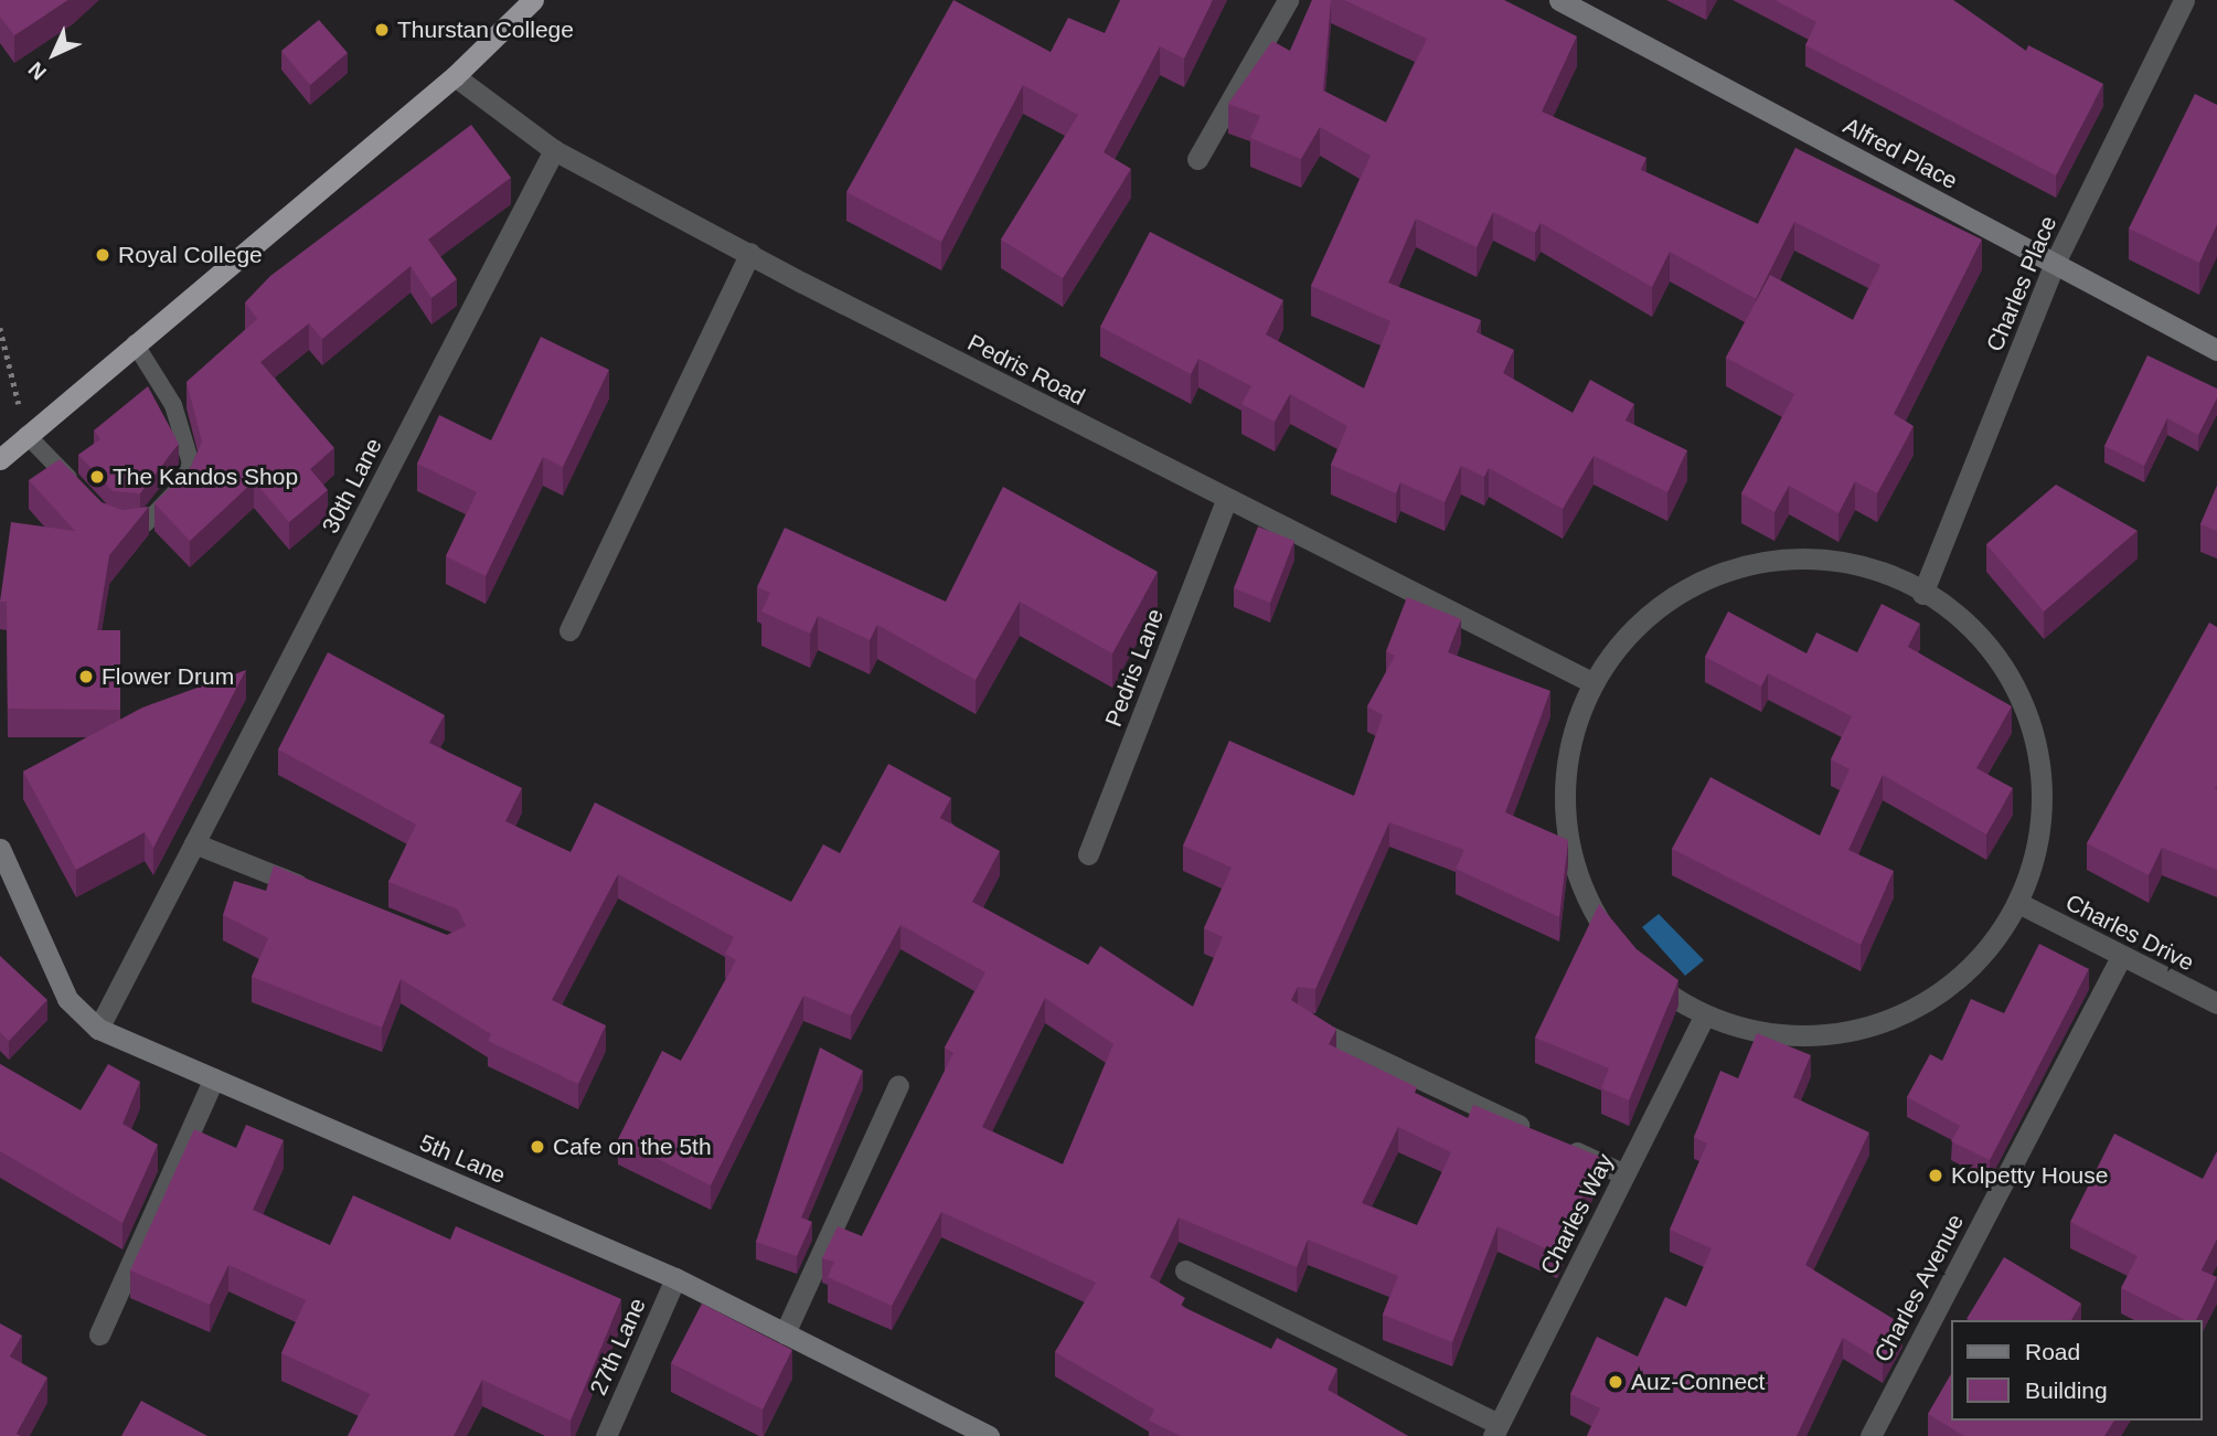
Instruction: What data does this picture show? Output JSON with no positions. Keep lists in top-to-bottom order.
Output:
{
  "streets": {
    "main road": ["Alfred Place", "5th Lane"],
    "street": [
      "Charles Place",
      "Pedris Road",
      "30th Lane",
      "Pedris Lane",
      "Charles Drive",
      "Charles Way",
      "Charles Avenue",
      "27th Lane"
    ]
  },
  "crossings": [
    ["Alfred Place", "Charles Place"],
    ["Pedris Road", "30th Lane"],
    ["Pedris Road", "Pedris Lane"],
    ["30th Lane", "5th Lane"],
    ["Charles Drive", "Charles Avenue"],
    ["5th Lane", "27th Lane"]
  ],
  "places": [
    "Thurstan College",
    "Royal College",
    "The Kandos Shop",
    "Flower Drum",
    "Cafe on the 5th",
    "Kolpetty House",
    "Auz-Connect"
  ],
  "legend": ["Road", "Building"],
  "north": "bottom left"
}
